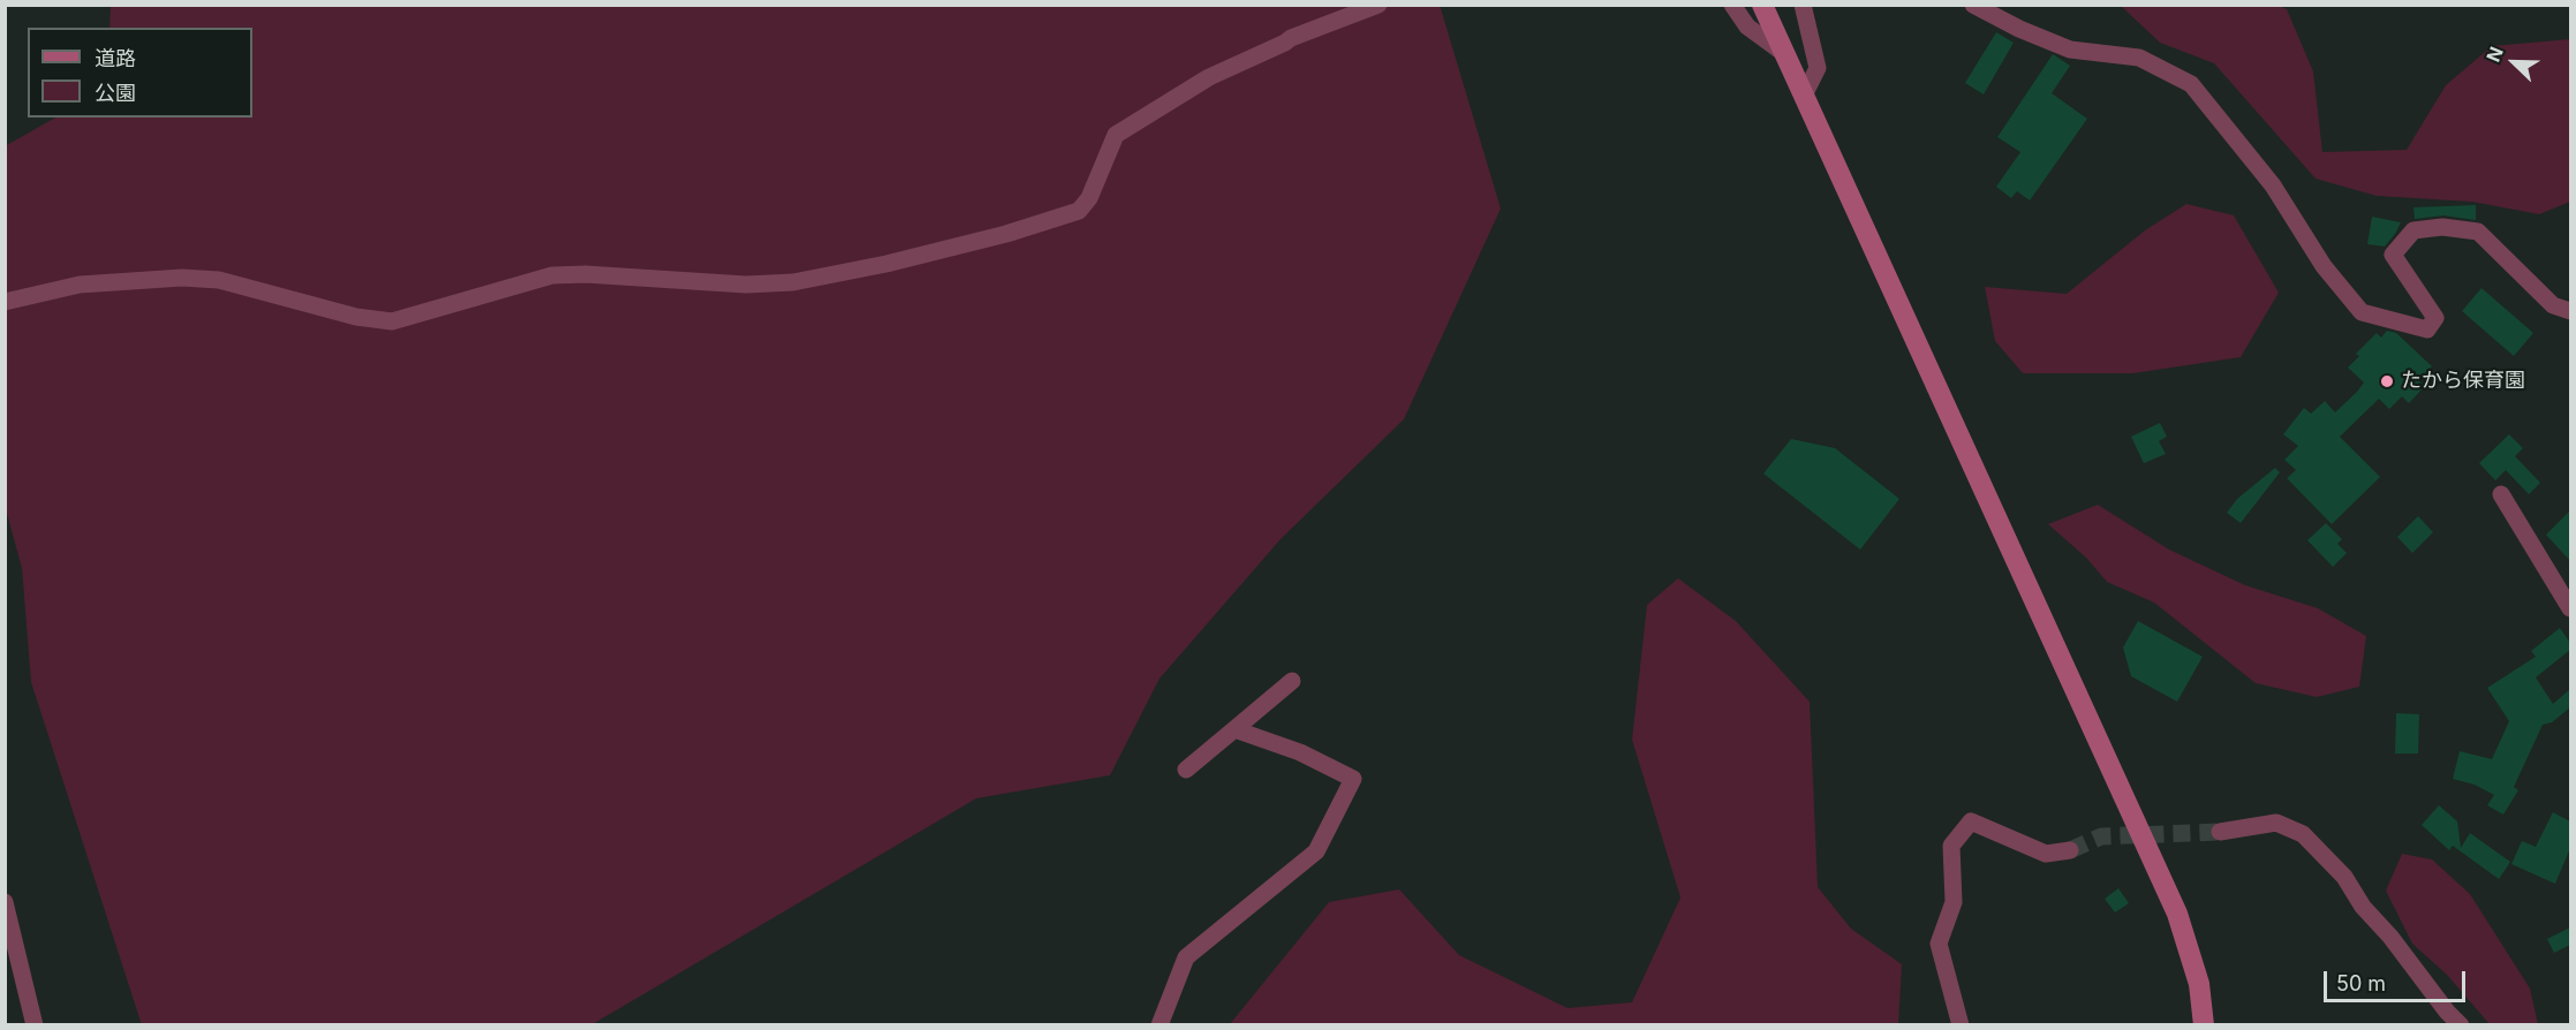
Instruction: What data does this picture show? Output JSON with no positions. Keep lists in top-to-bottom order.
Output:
{
  "places": ["たから保育園"],
  "legend": ["道路", "公園"],
  "scale_bar": "50 m",
  "north": "top left"
}
